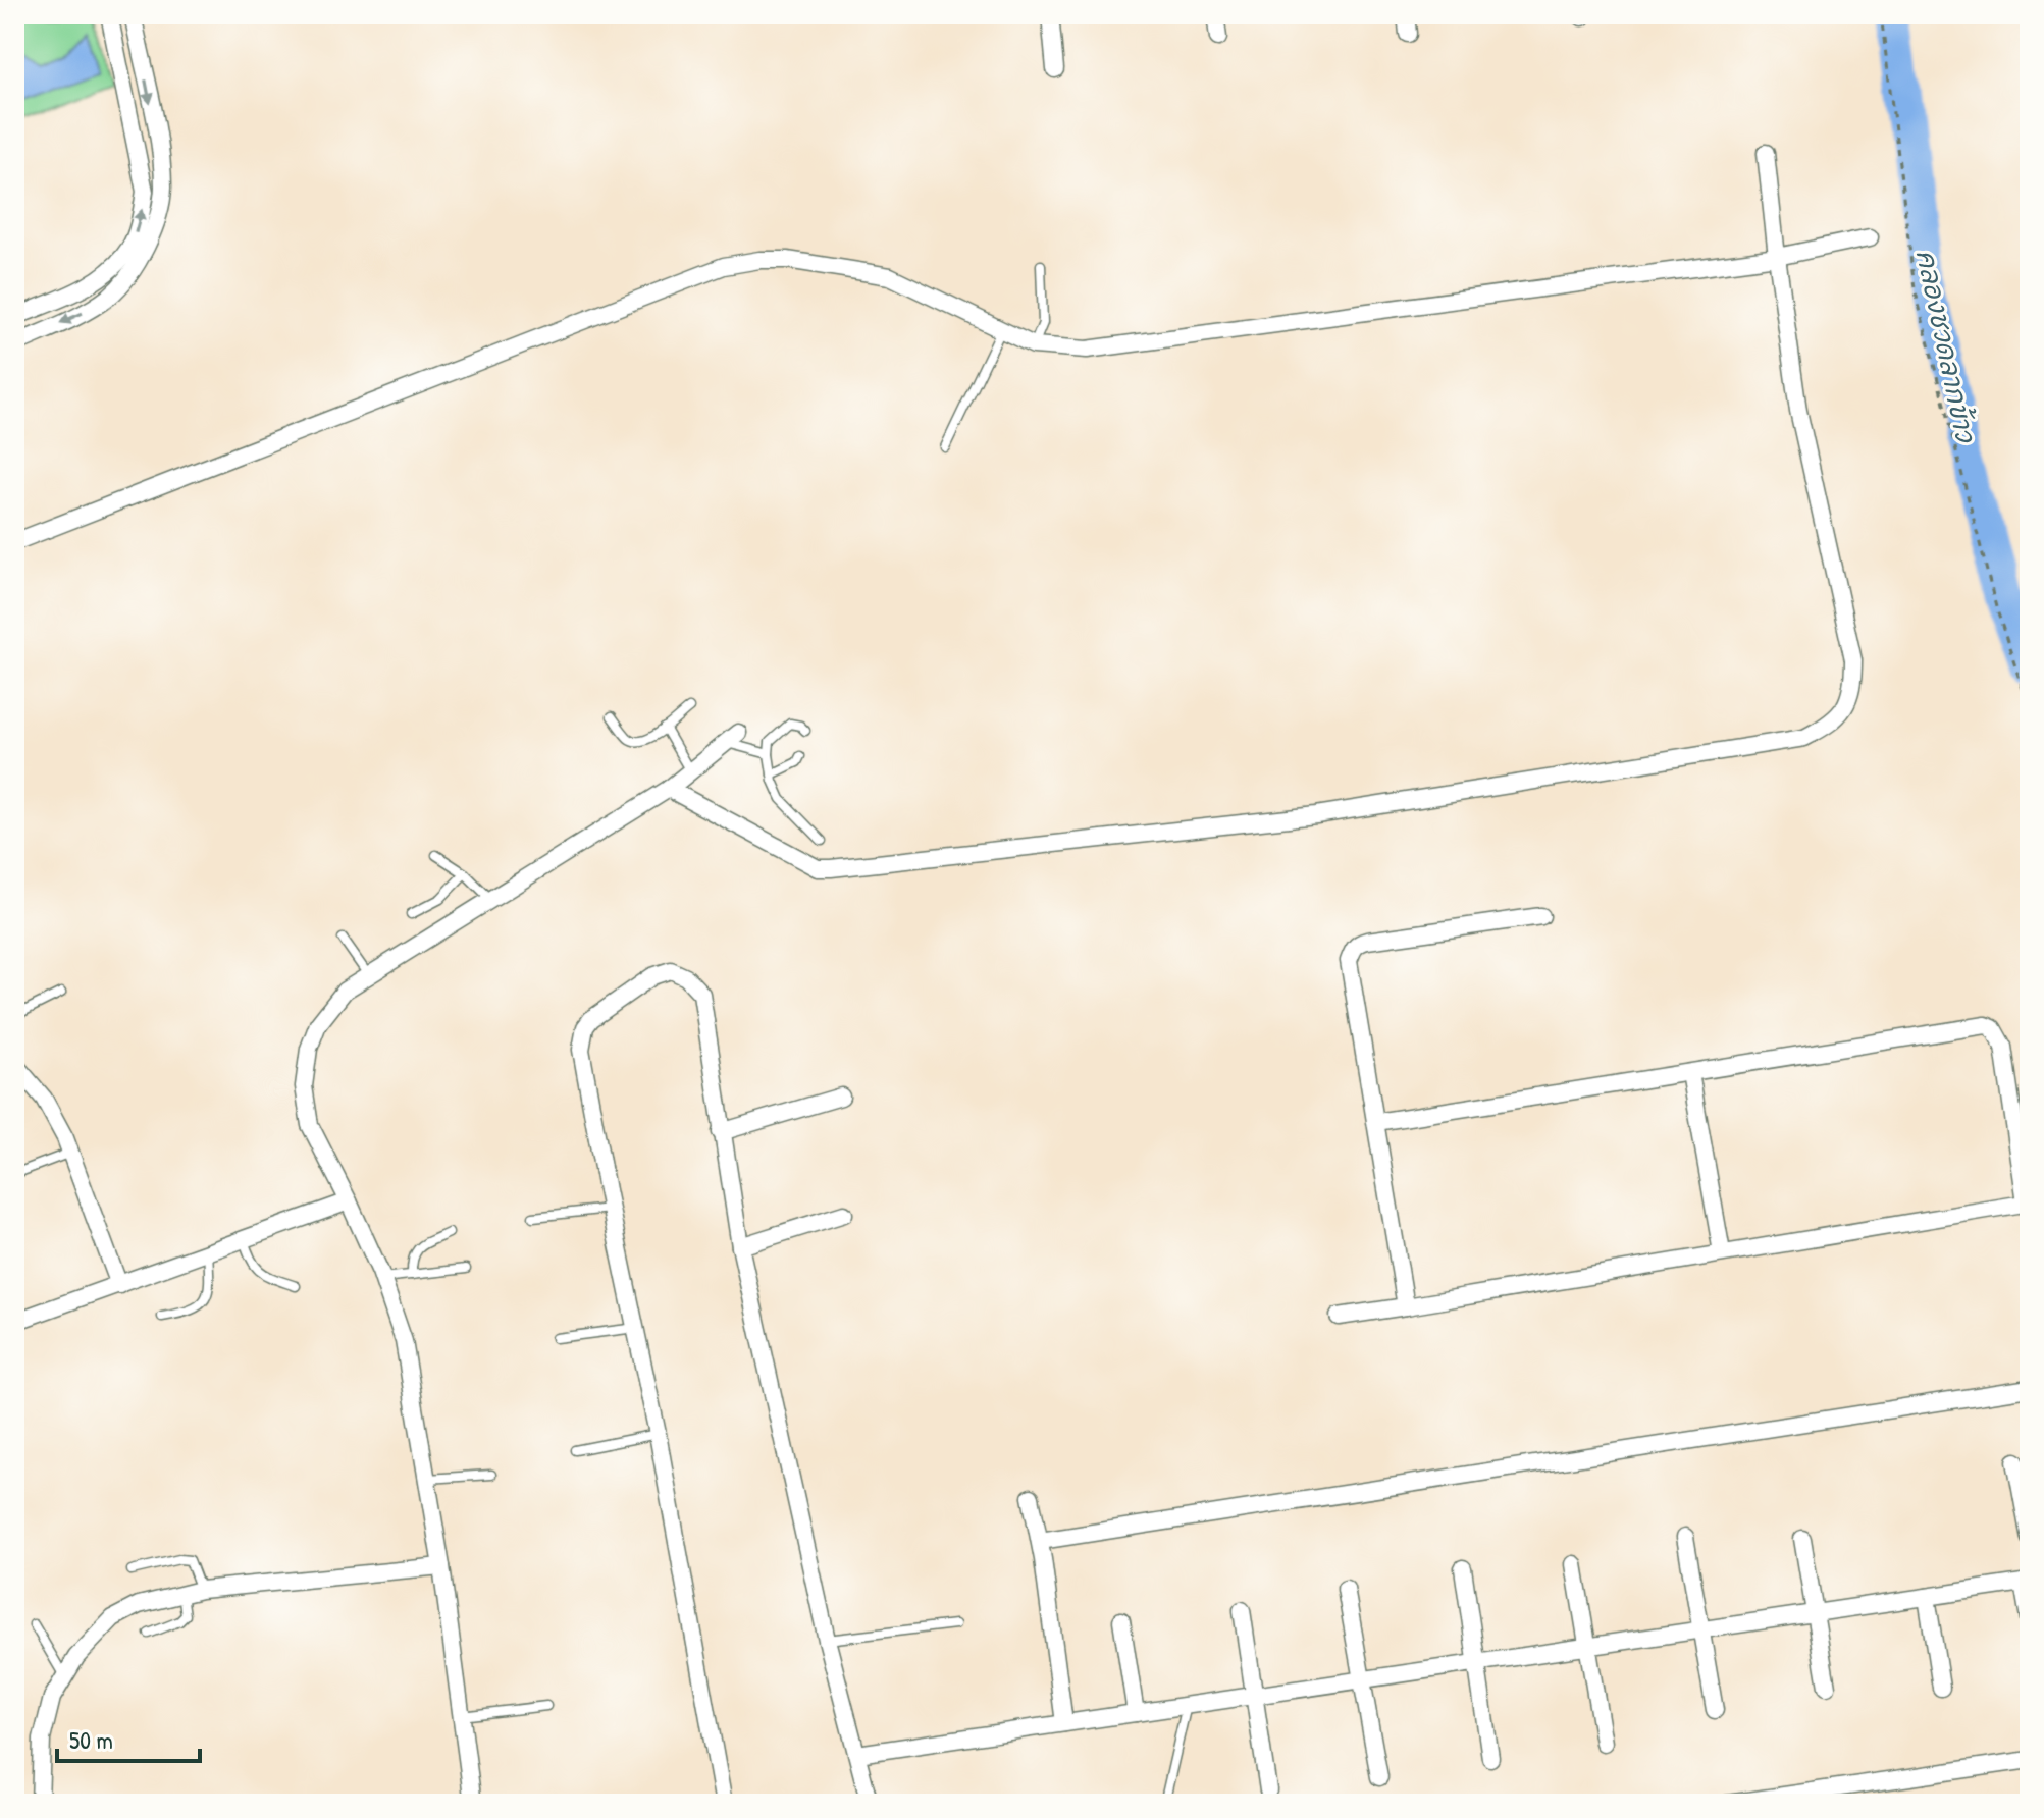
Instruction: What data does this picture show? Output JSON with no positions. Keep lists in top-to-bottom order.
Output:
{
  "water": ["คลองชวดลากข้าว"],
  "scale_bar": "50 m"
}
